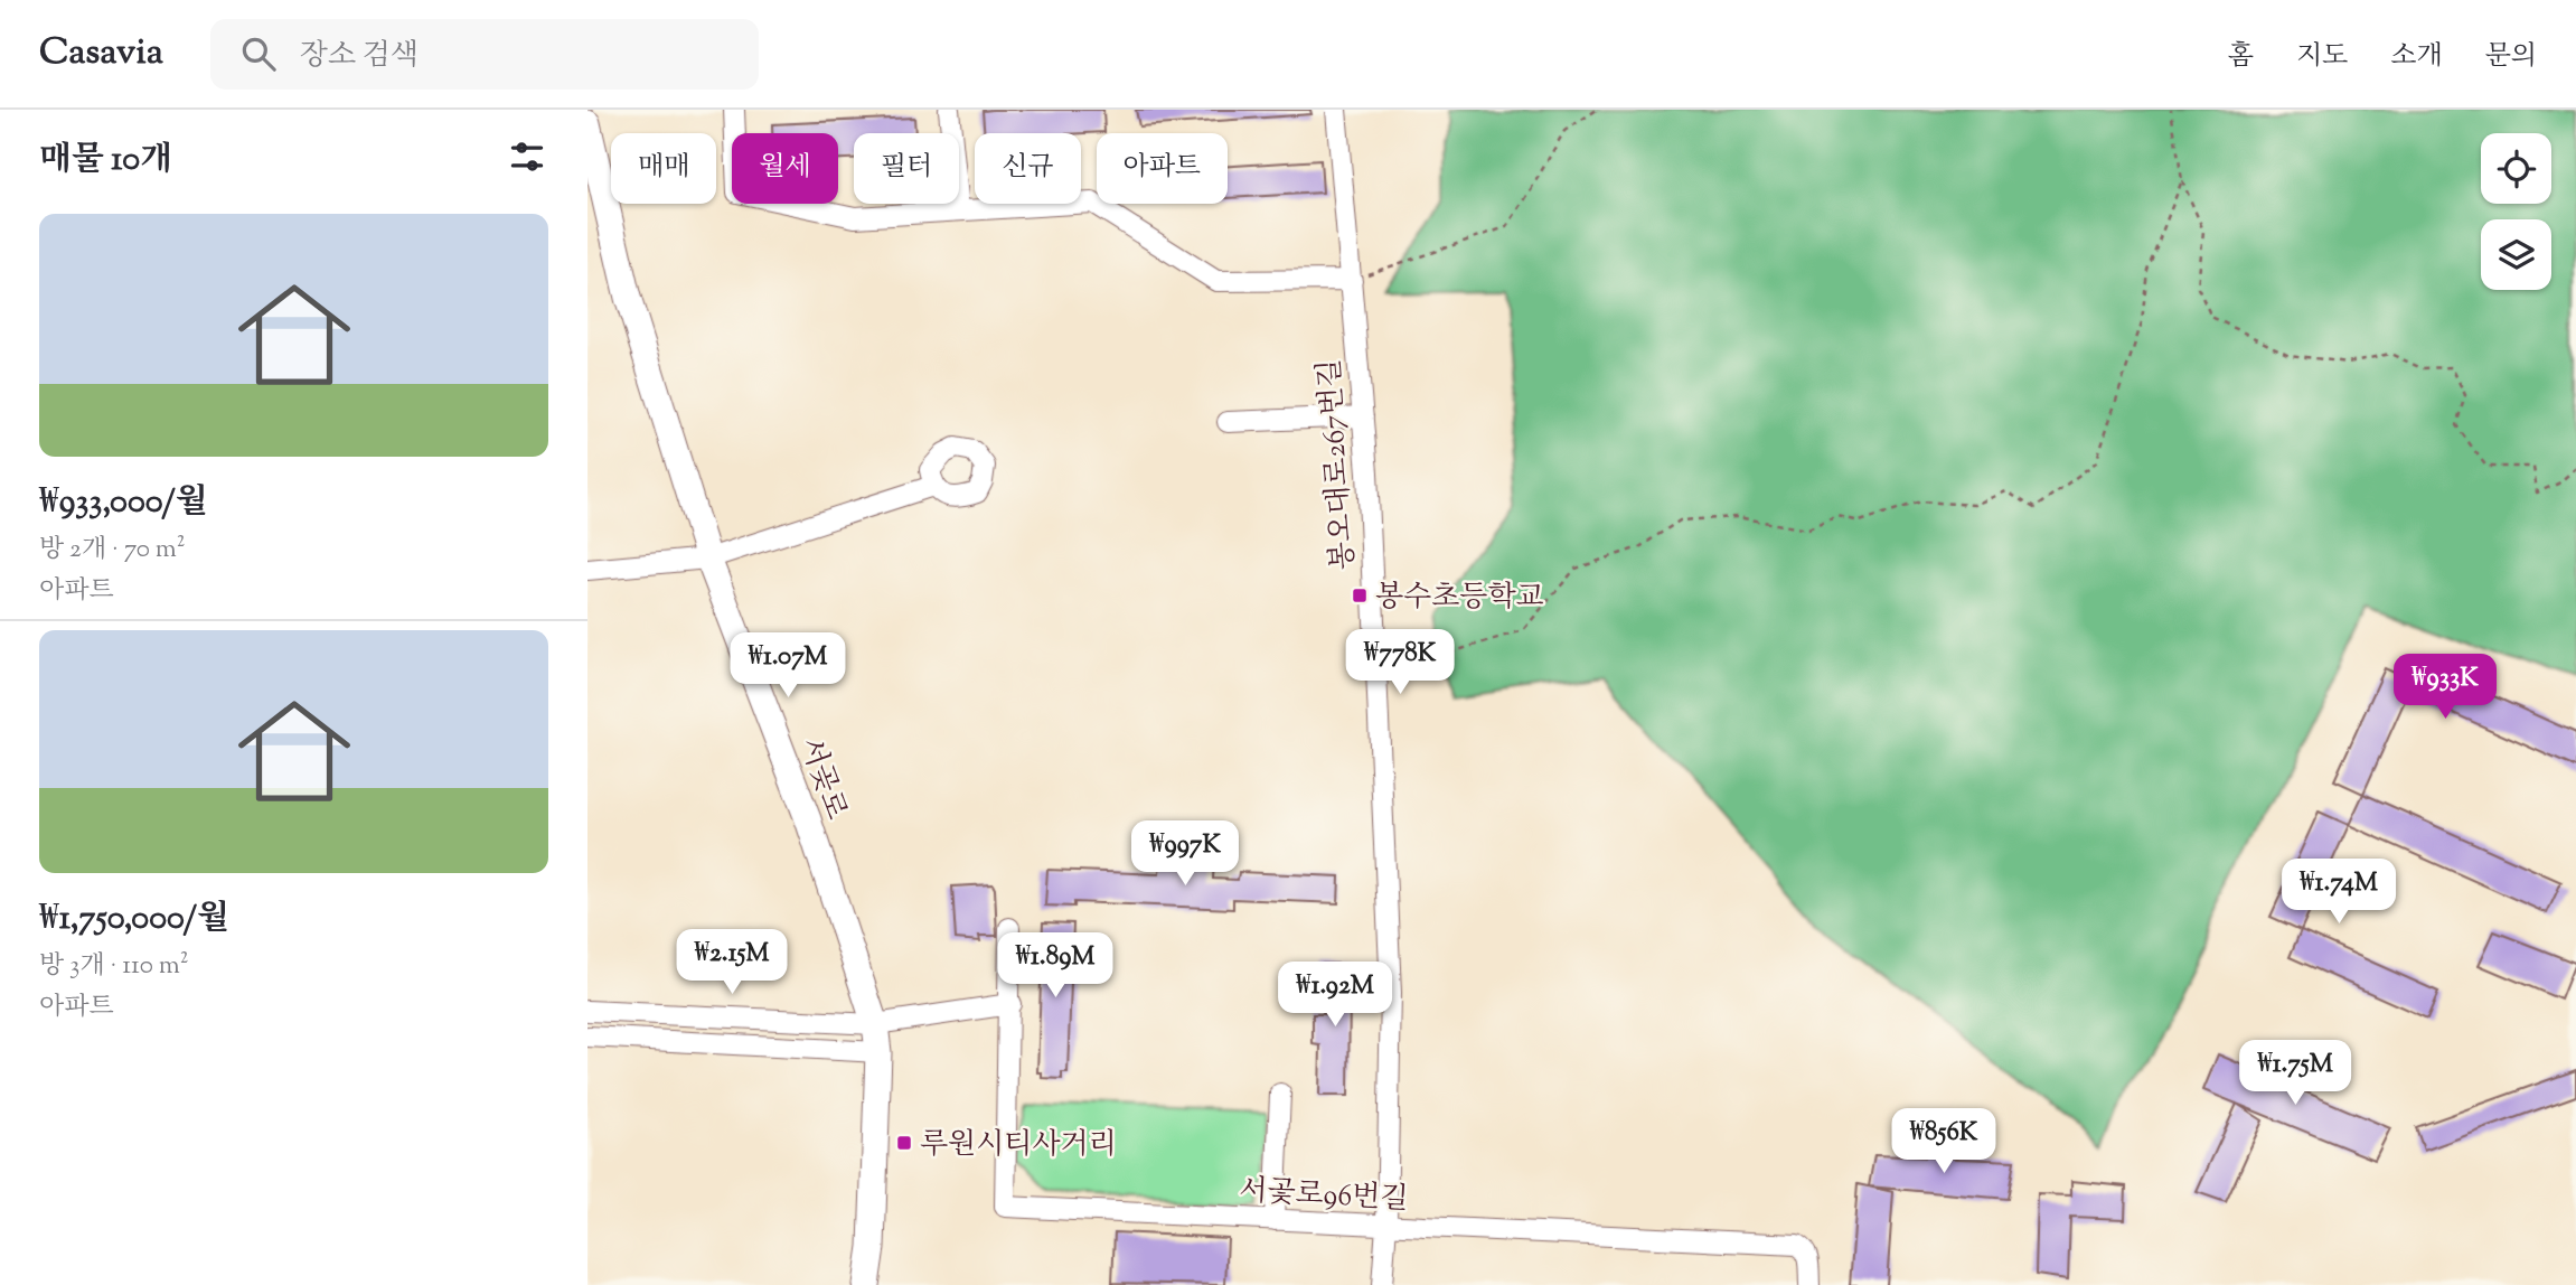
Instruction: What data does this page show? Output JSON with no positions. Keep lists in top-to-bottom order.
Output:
{
  "streets": {
    "main road": ["서곶로"],
    "street": ["봉오대로267번길", "서곷로96번길"]
  },
  "crossings": [
    ["봉오대로267번길", "서곷로96번길"]
  ],
  "places": {
    "transit": ["봉수초등학교", "루원시티사거리"]
  },
  "page": {
    "header": "Casavia",
    "search": "장소 검색",
    "nav": [
      "홈",
      "지도",
      "소개",
      "문의"
    ],
    "heading": "매물 10개",
    "chip": [
      "매매",
      "월세",
      "필터",
      "신규",
      "아파트"
    ],
    "list": [
      {
        "name": "₩933,000/월",
        "note": "방 2개 · 70 m² · 아파트"
      },
      {
        "name": "₩1,750,000/월",
        "note": "방 3개 · 110 m² · 아파트"
      }
    ],
    "price": [
      "₩778K",
      "₩1.07M",
      "₩933K",
      "₩997K",
      "₩1.74M",
      "₩2.15M",
      "₩1.89M",
      "₩1.92M",
      "₩1.75M",
      "₩856K"
    ]
  }
}
